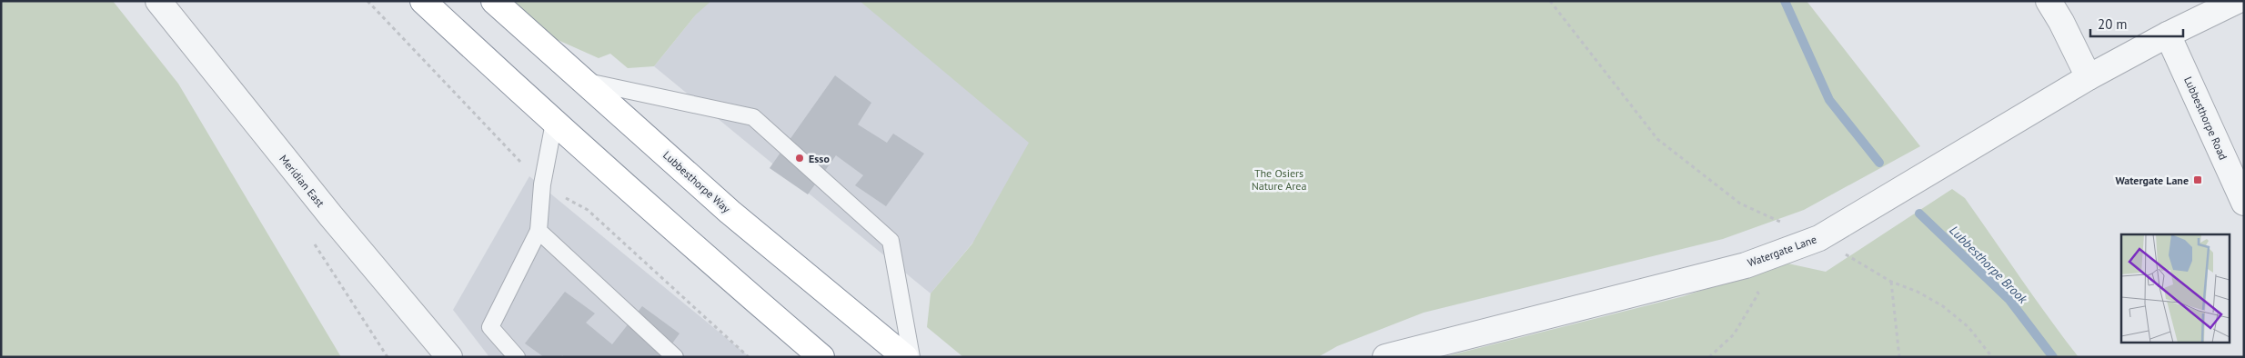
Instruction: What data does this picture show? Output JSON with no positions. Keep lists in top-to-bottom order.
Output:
{
  "streets": {
    "highway": ["Lubbesthorpe Way"],
    "street": ["Lubbesthorpe Road", "Meridian East", "Watergate Lane"]
  },
  "crossings": [
    ["Lubbesthorpe Road", "Watergate Lane"]
  ],
  "water": ["Lubbesthorpe Brook"],
  "parks": ["The Osiers Nature Area"],
  "places": {
    "other": ["Esso"],
    "transit": ["Watergate Lane"]
  },
  "scale_bar": "20 m"
}
